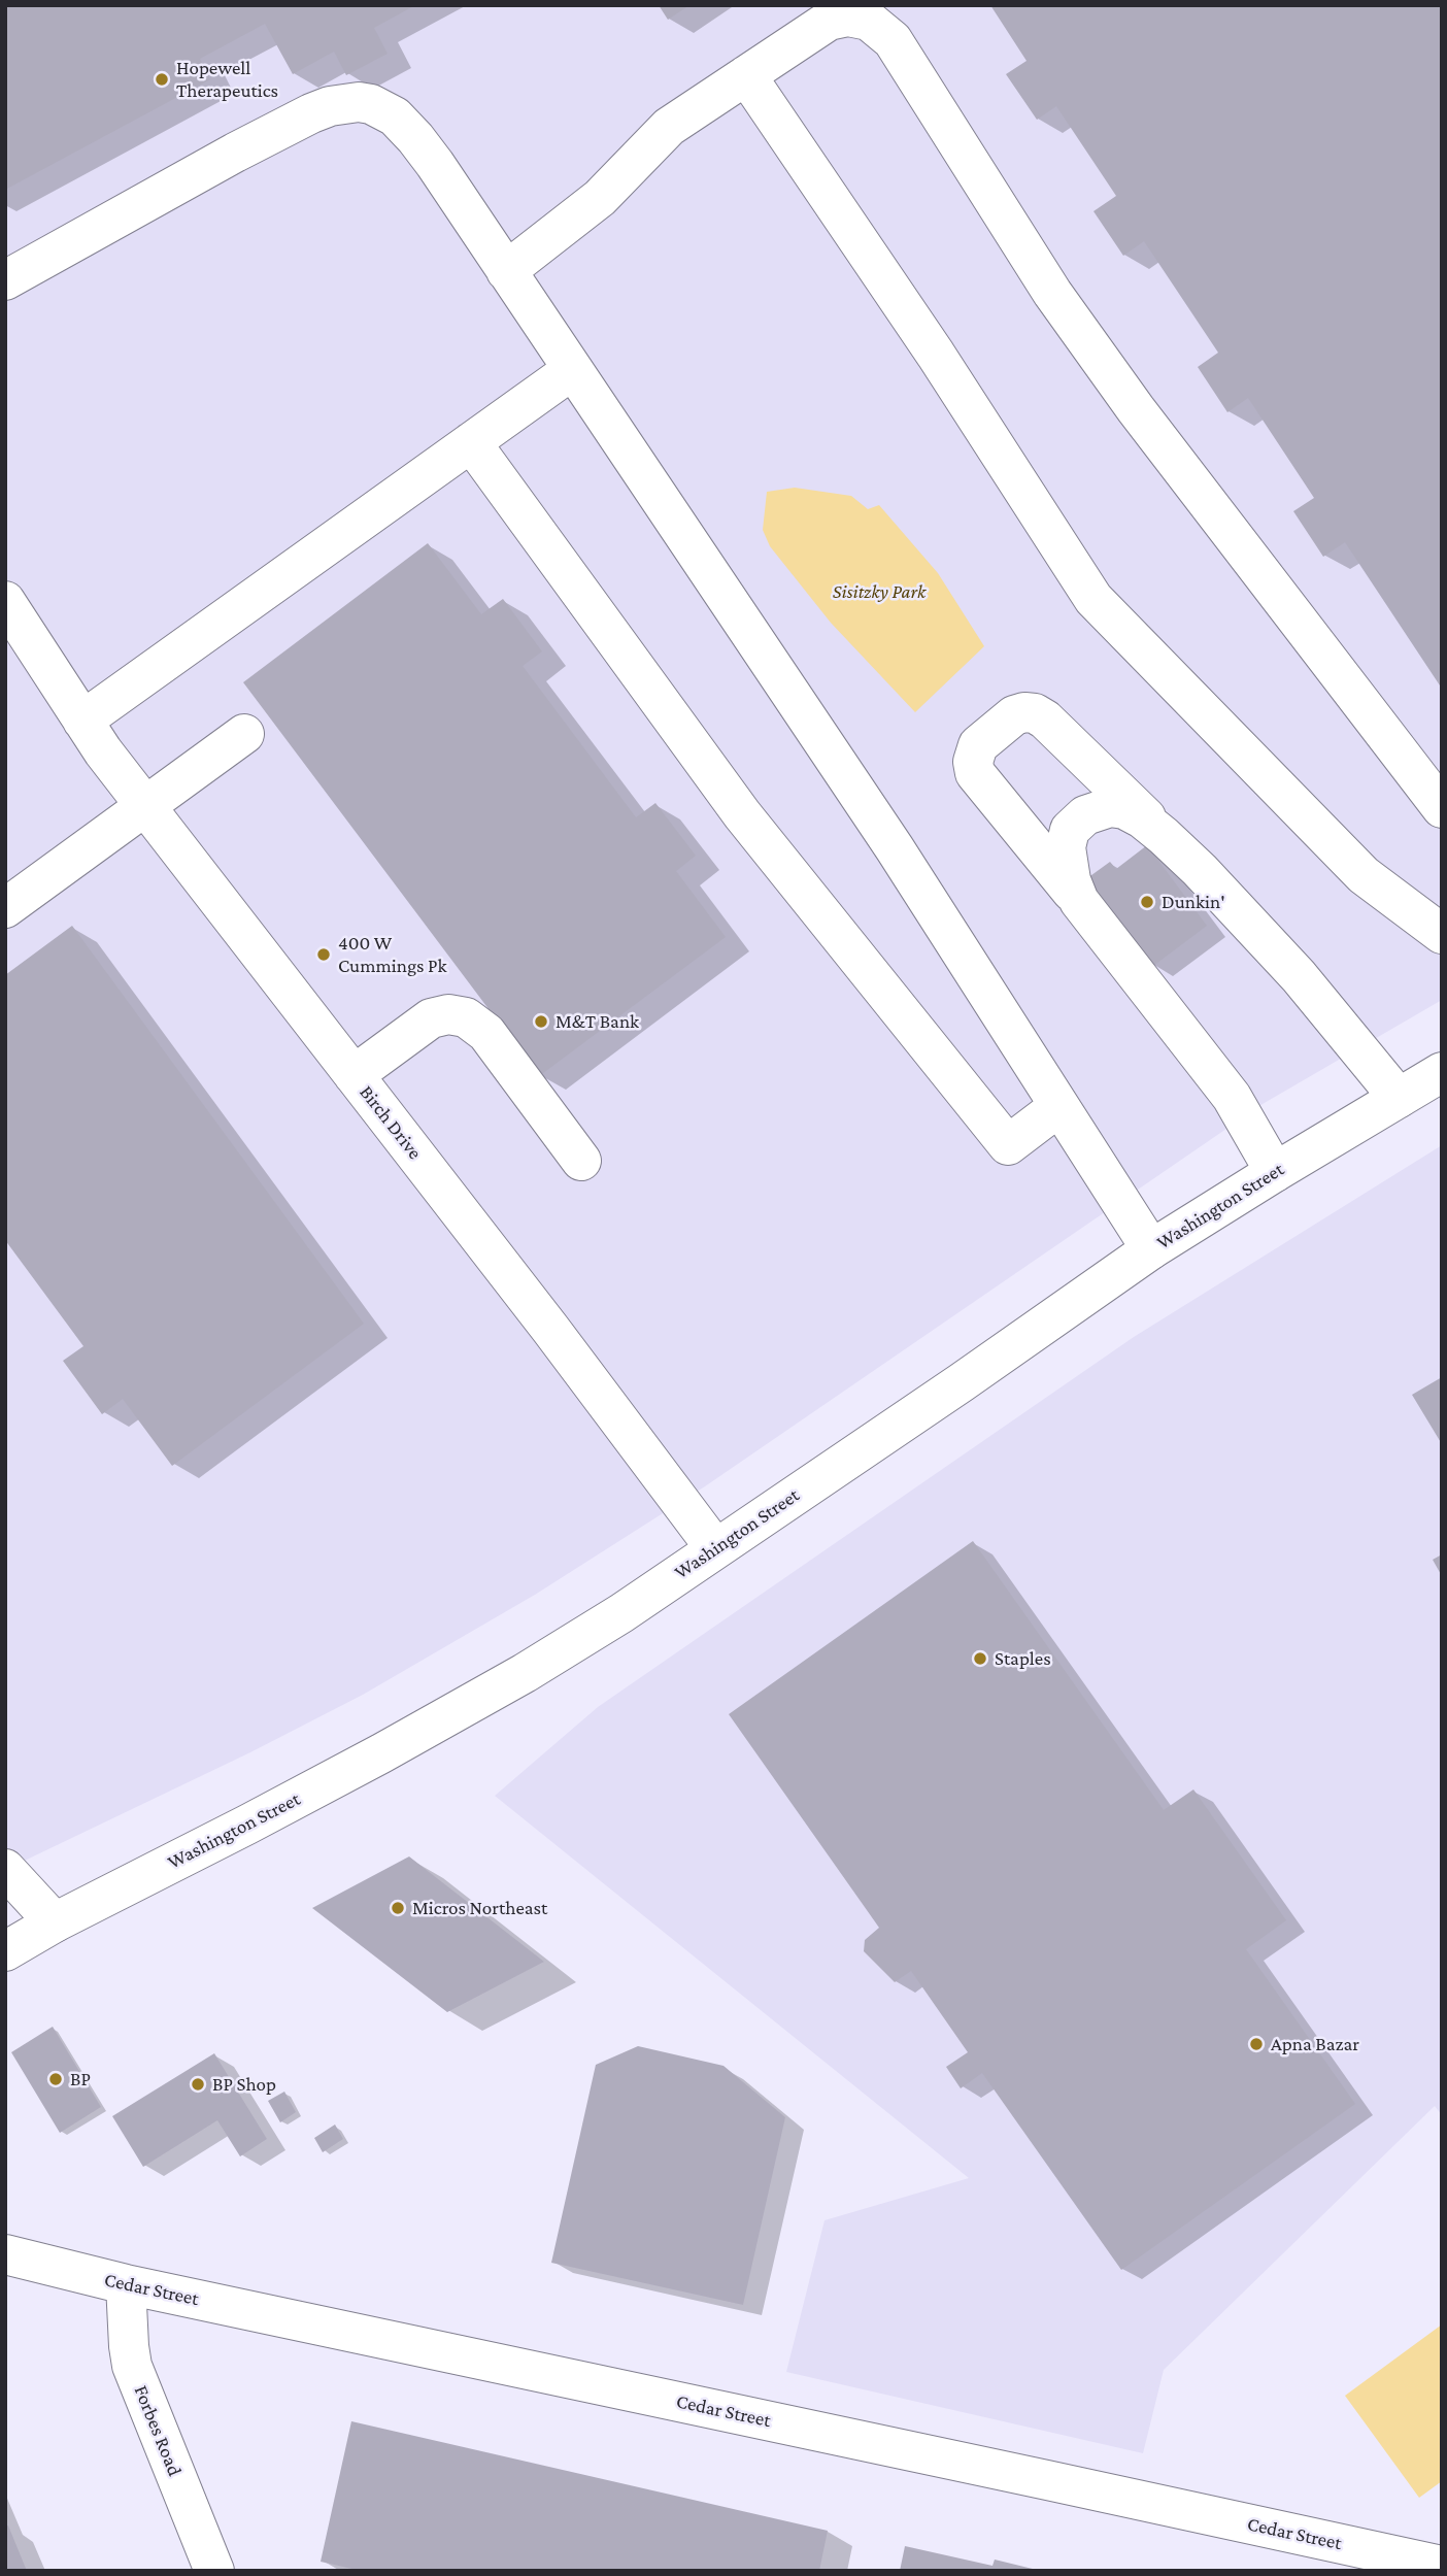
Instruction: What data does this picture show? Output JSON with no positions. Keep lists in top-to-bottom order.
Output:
{
  "streets": {
    "street": [
      "Birch Drive",
      "Washington Street",
      "Cedar Street",
      "Forbes Road"
    ]
  },
  "crossings": [
    ["Birch Drive", "Washington Street"],
    ["Cedar Street", "Forbes Road"]
  ],
  "parks": ["Sisitzky Park"],
  "places": [
    "Hopewell Therapeutics",
    "Dunkin'",
    "400 W Cummings Pk",
    "M&T Bank",
    "Staples",
    "Micros Northeast",
    "Apna Bazar",
    "BP",
    "BP Shop"
  ]
}
